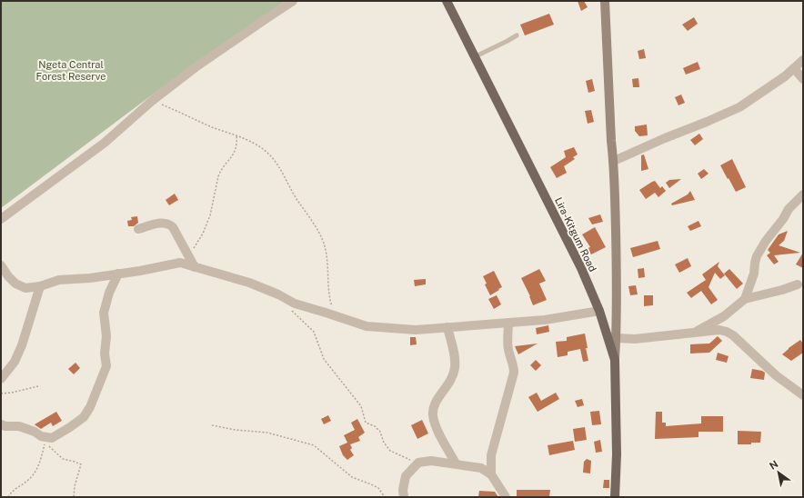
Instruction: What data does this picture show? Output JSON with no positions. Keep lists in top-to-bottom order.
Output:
{
  "streets": {
    "main road": ["Lira-Kitgum Road"]
  },
  "parks": ["Ngeta Central Forest Reserve"],
  "north": "top left"
}
